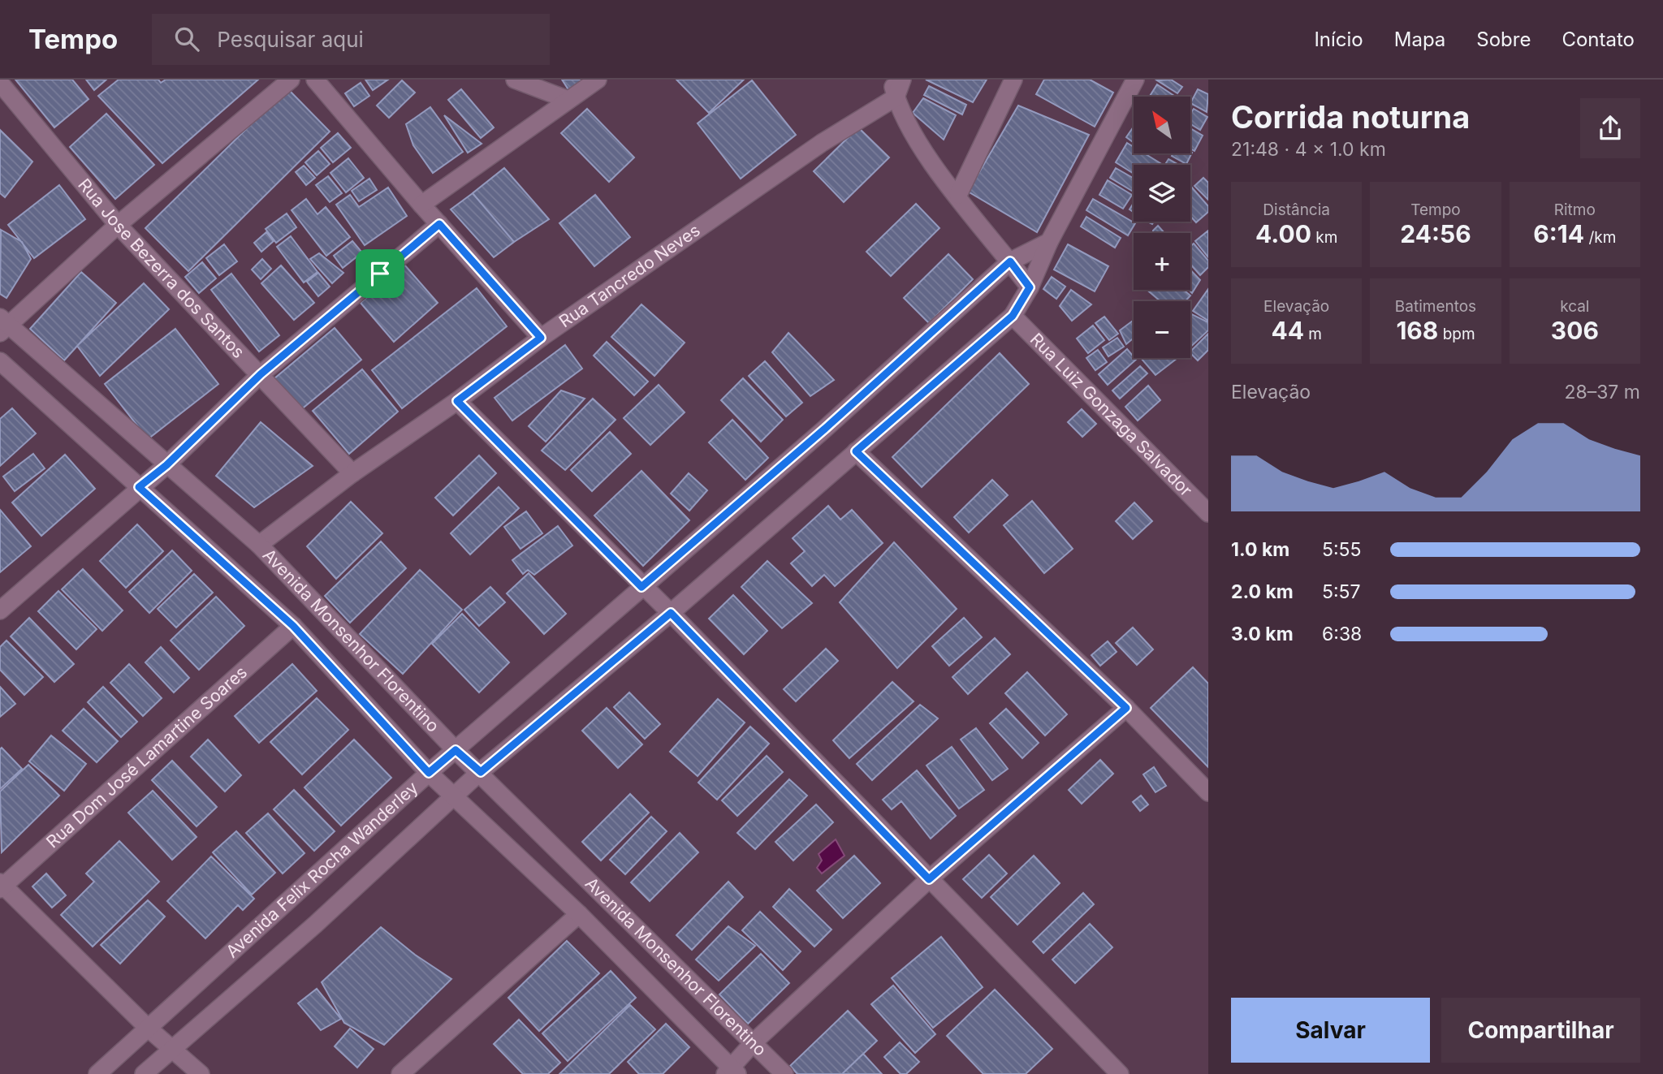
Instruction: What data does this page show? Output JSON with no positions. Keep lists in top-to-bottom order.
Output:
{
  "streets": {
    "street": [
      "Rua Jose Bezerra dos Santos",
      "Rua Tancredo Neves",
      "Rua Luiz Gonzaga Salvador",
      "Avenida Monsenhor Florentino",
      "Rua Dom José Lamartine Soares",
      "Avenida Felix Rocha Wanderley"
    ]
  },
  "crossings": [
    ["Rua Jose Bezerra dos Santos", "Rua Tancredo Neves"],
    ["Rua Tancredo Neves", "Avenida Monsenhor Florentino"],
    ["Rua Luiz Gonzaga Salvador", "Avenida Felix Rocha Wanderley"],
    ["Avenida Monsenhor Florentino", "Rua Dom José Lamartine Soares"],
    ["Avenida Monsenhor Florentino", "Avenida Felix Rocha Wanderley"]
  ],
  "north": "top left",
  "page": {
    "header": "Tempo",
    "search": "Pesquisar aqui",
    "nav": [
      "Início",
      "Mapa",
      "Sobre",
      "Contato"
    ],
    "heading": ["Corrida noturna", "21:48 · 4 × 1.0 km"],
    "map_buttons": ["+", "−"],
    "stats": [
      ["Distância", "4.00 km"],
      ["Tempo", "24:56"],
      ["Ritmo", "6:14 /km"],
      ["Elevação", "44 m"],
      ["Batimentos", "168 bpm"],
      ["kcal", "306"]
    ],
    "chart": ["Elevação", "28–37 m"],
    "list": [
      {
        "name": "1.0 km",
        "note": "5:55"
      },
      {
        "name": "2.0 km",
        "note": "5:57"
      },
      {
        "name": "3.0 km",
        "note": "6:38"
      }
    ],
    "buttons": ["Salvar", "Compartilhar"]
  }
}
